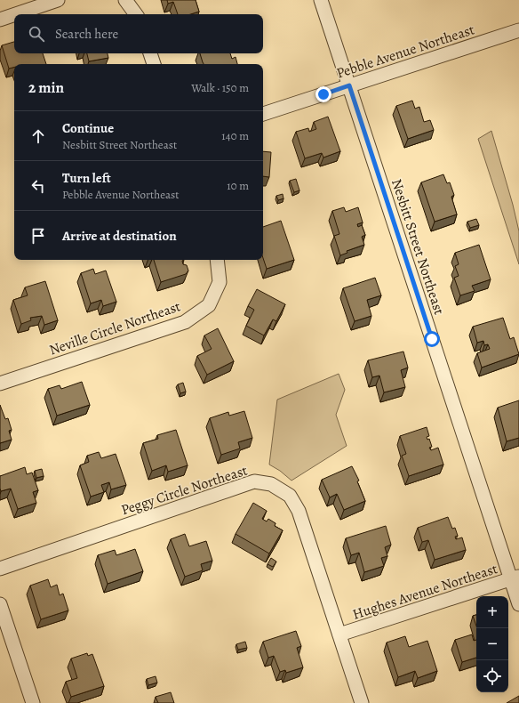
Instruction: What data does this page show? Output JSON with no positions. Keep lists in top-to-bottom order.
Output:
{
  "streets": {
    "street": [
      "Pebble Avenue Northeast",
      "Nesbitt Street Northeast",
      "Neville Circle Northeast",
      "Peggy Circle Northeast",
      "Hughes Avenue Northeast"
    ]
  },
  "crossings": [
    ["Pebble Avenue Northeast", "Nesbitt Street Northeast"],
    ["Nesbitt Street Northeast", "Hughes Avenue Northeast"],
    ["Peggy Circle Northeast", "Hughes Avenue Northeast"]
  ],
  "page": {
    "search": "Search here",
    "heading": ["2 min", "Walk · 150 m"],
    "list": [
      ["Continue", "Nesbitt Street Northeast", "140 m"],
      ["Turn left", "Pebble Avenue Northeast", "10 m"],
      "Arrive at destination"
    ],
    "map_buttons": ["+", "−"]
  }
}
